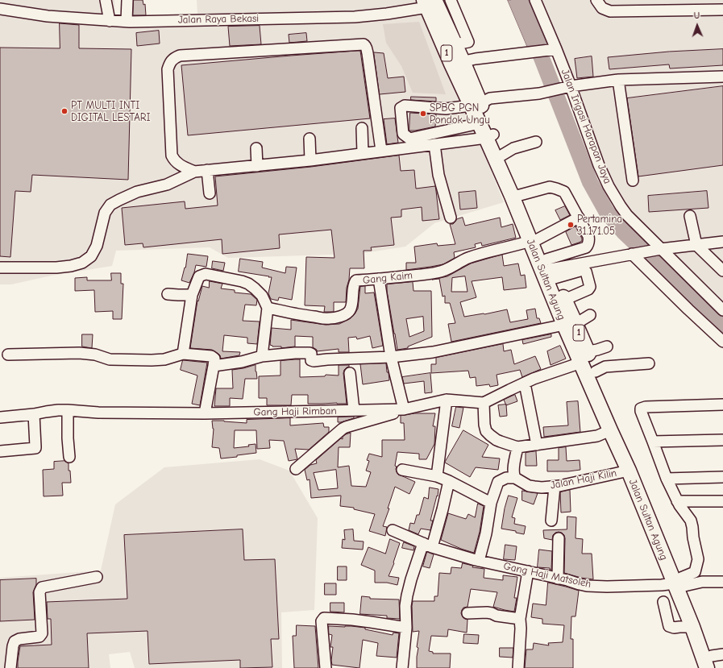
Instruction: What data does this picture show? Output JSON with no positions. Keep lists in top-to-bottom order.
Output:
{
  "streets": {
    "highway": ["1", "Jalan Sultan Agung"],
    "street": [
      "Jalan Raya Bekasi",
      "Jalan Irigasi Harapan Jaya",
      "Gang Kaim",
      "Gang Haji Rimban",
      "Jalan Haji Kilin",
      "Gang Haji Matsoleh"
    ]
  },
  "crossings": [
    ["Jalan Raya Bekasi", "Jalan Sultan Agung"],
    ["Gang Kaim", "Jalan Sultan Agung"],
    ["Jalan Sultan Agung", "Jalan Haji Kilin"],
    ["Jalan Sultan Agung", "Gang Haji Matsoleh"]
  ],
  "places": ["PT MULTI INTI DIGITAL LESTARI", "SPBG PGN Pondok Ungu", "Pertamina 31.171.05"],
  "north": "top"
}
